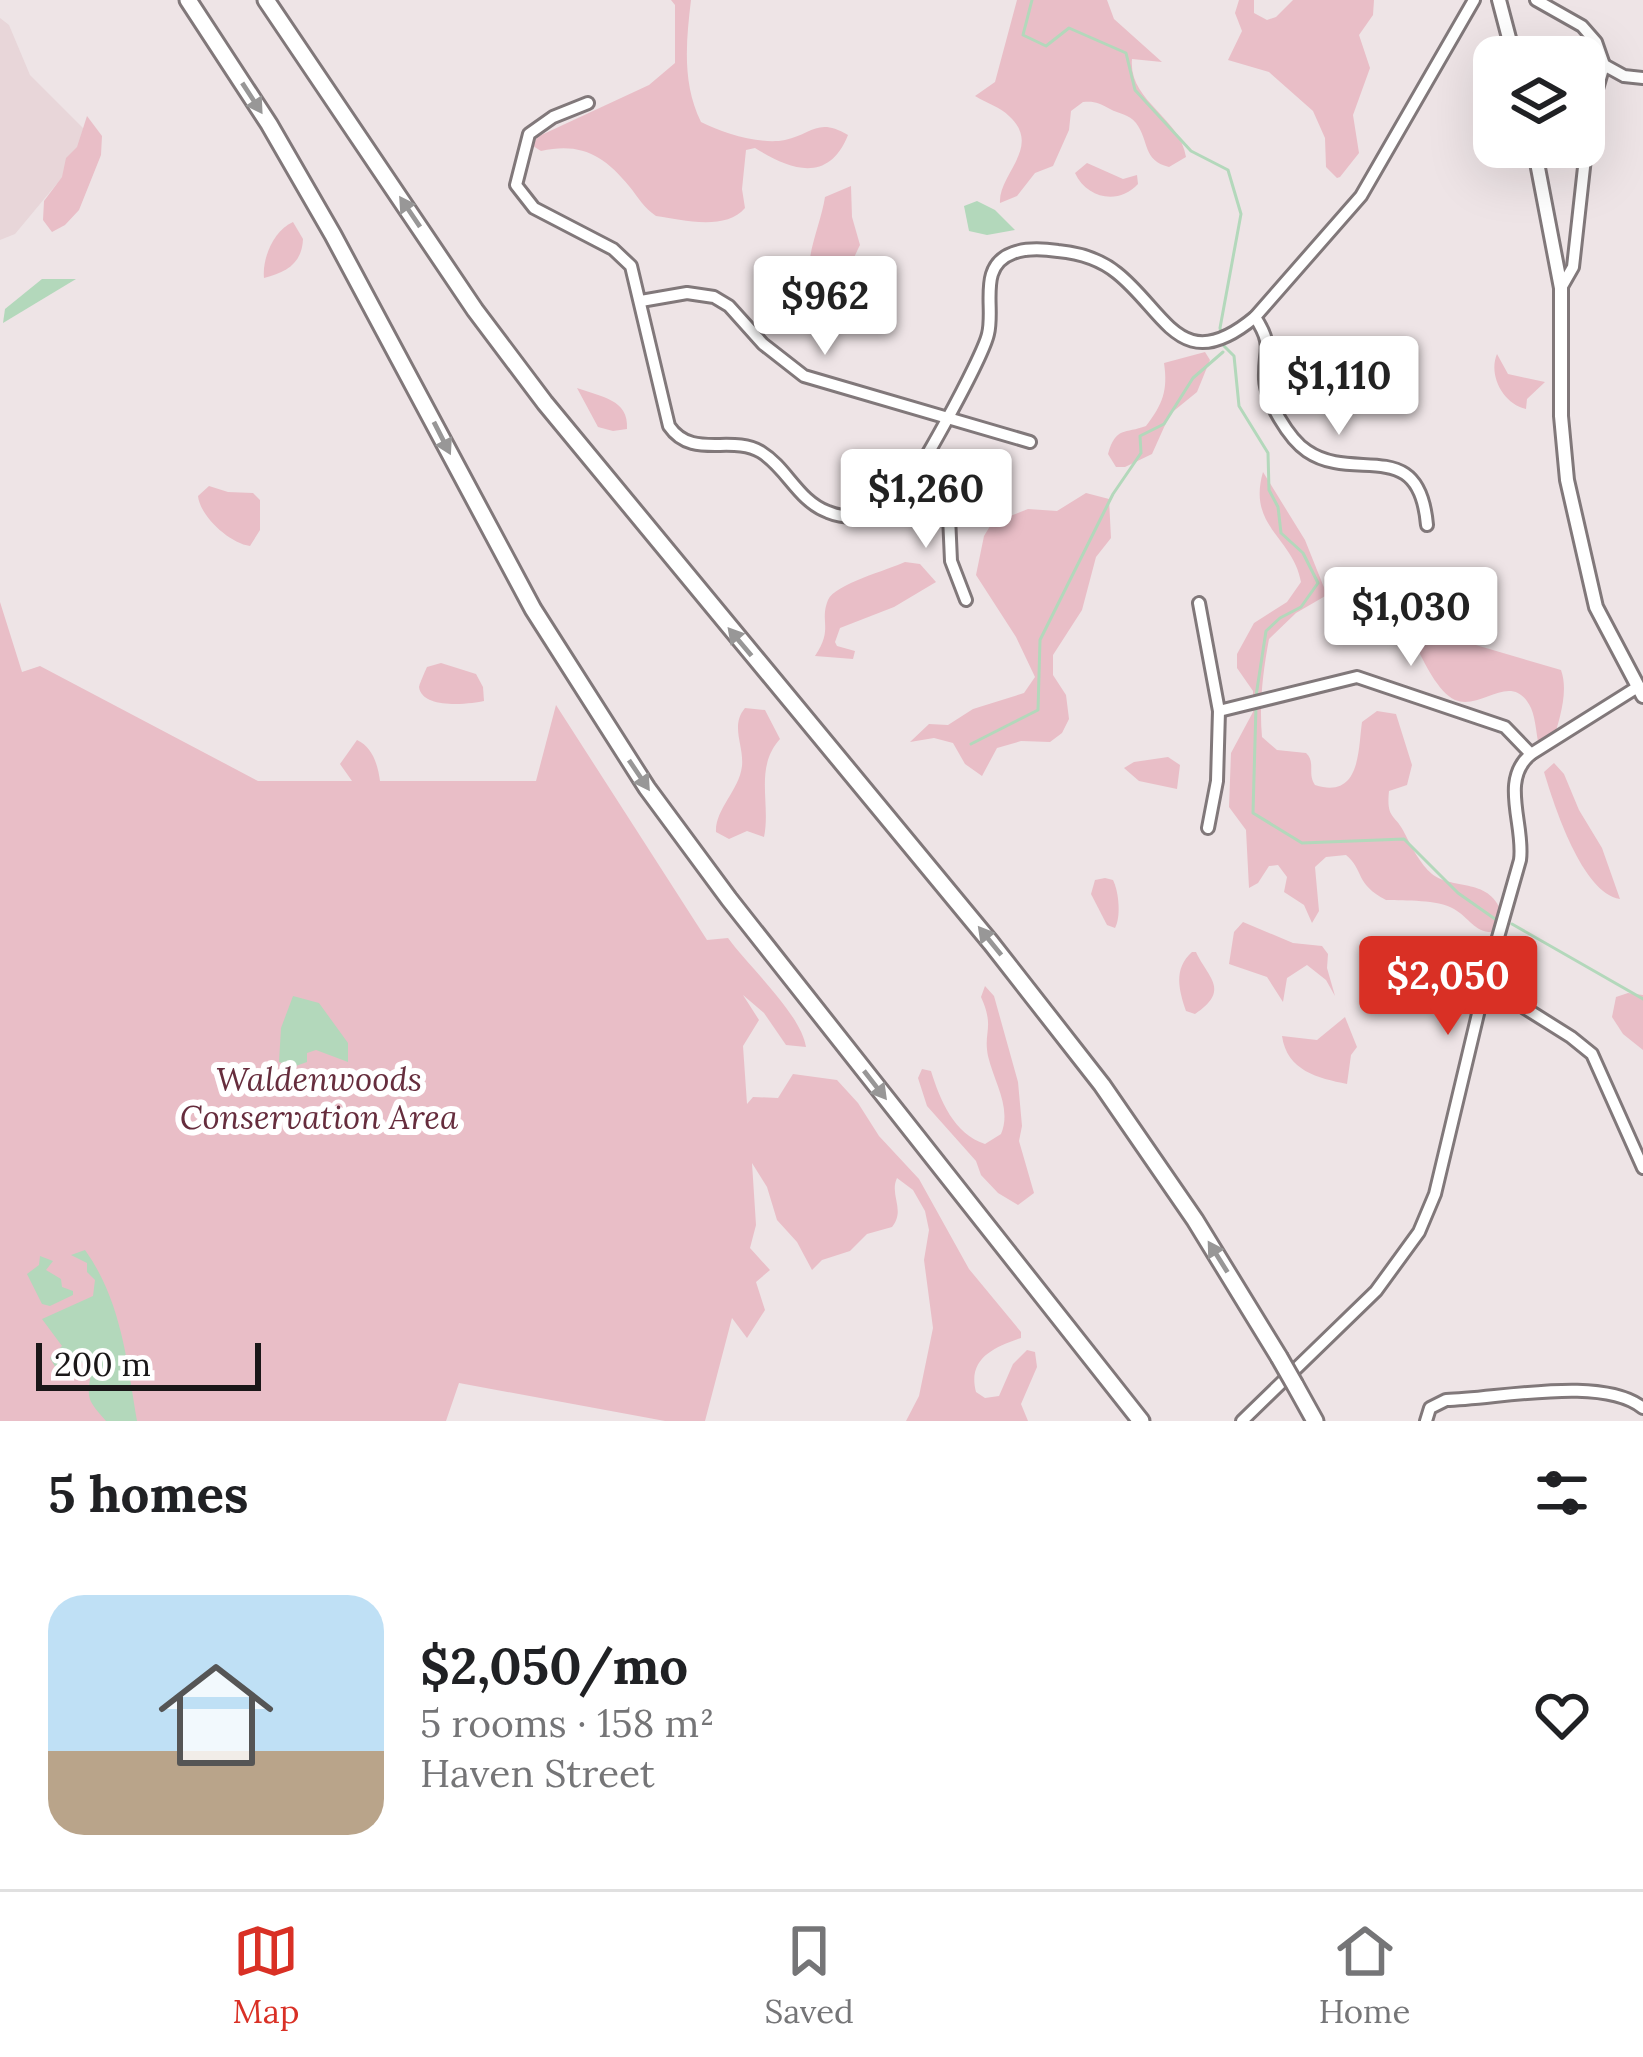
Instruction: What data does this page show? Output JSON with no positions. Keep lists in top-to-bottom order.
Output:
{
  "parks": ["Waldenwoods Conservation Area"],
  "scale_bar": "200 m",
  "page": {
    "price": [
      "$962",
      "$1,110",
      "$1,260",
      "$1,030",
      "$2,050"
    ],
    "scale": "200 m",
    "heading": "5 homes",
    "list": [
      {
        "name": "$2,050/mo",
        "note": "5 rooms · 158 m² · Haven Street"
      }
    ],
    "tabs": ["Map", "Saved", "Home"]
  }
}
